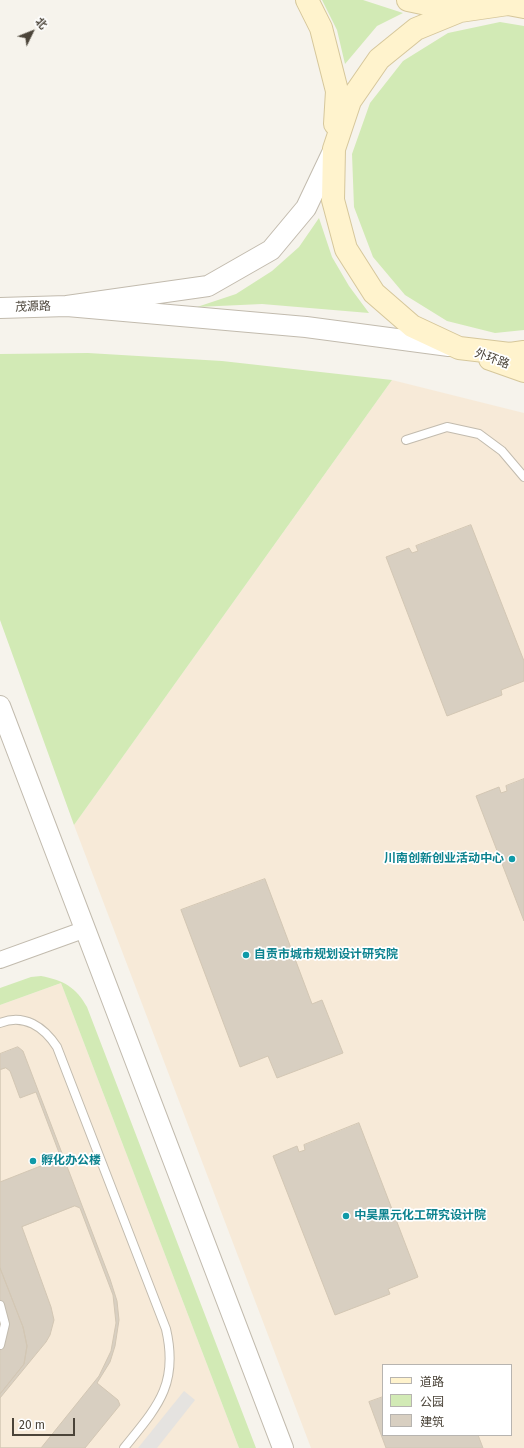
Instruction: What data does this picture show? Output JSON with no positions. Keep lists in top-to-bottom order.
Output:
{
  "streets": {
    "main road": ["外环路"],
    "street": ["茂源路"]
  },
  "places": [
    "川南创新创业活动中心",
    "自贡市城市规划设计研究院",
    "孵化办公楼",
    "中昊黑元化工研究设计院"
  ],
  "legend": ["道路", "公园", "建筑"],
  "scale_bar": "20 m",
  "north": "top right"
}
